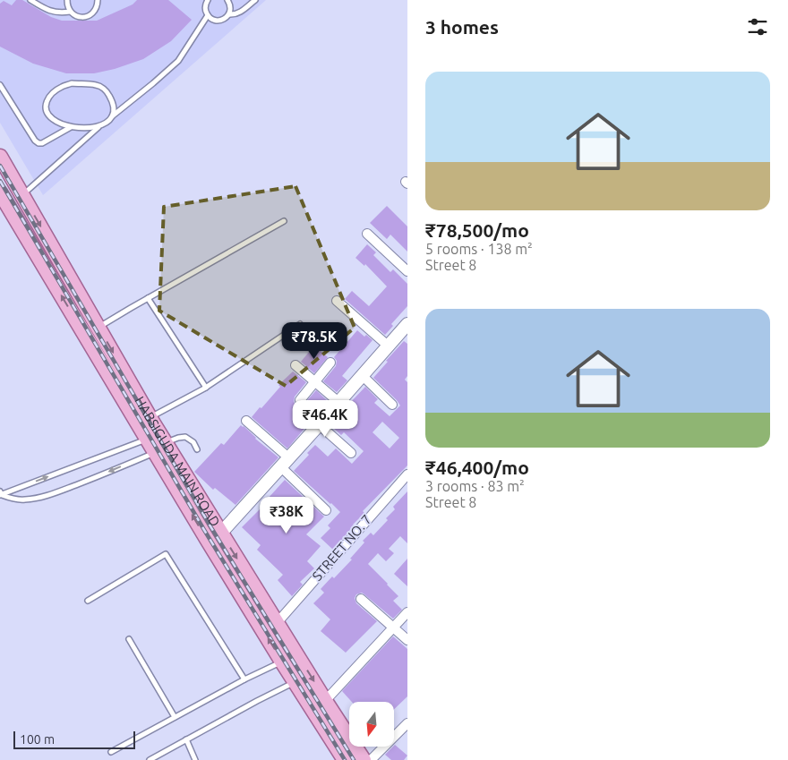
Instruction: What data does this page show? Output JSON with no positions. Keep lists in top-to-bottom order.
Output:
{
  "streets": {
    "main road": ["HABSIGUDA MAIN ROAD"],
    "street": ["STREET NO. 7"]
  },
  "crossings": [
    ["HABSIGUDA MAIN ROAD", "STREET NO. 7"]
  ],
  "scale_bar": "100 m",
  "north": "bottom",
  "page": {
    "heading": "3 homes",
    "list": [
      {
        "name": "₹78,500/mo",
        "note": "5 rooms · 138 m² · Street 8"
      },
      {
        "name": "₹46,400/mo",
        "note": "3 rooms · 83 m² · Street 8"
      }
    ],
    "price": ["₹78.5K", "₹46.4K", "₹38K"],
    "scale": "100 m"
  }
}
